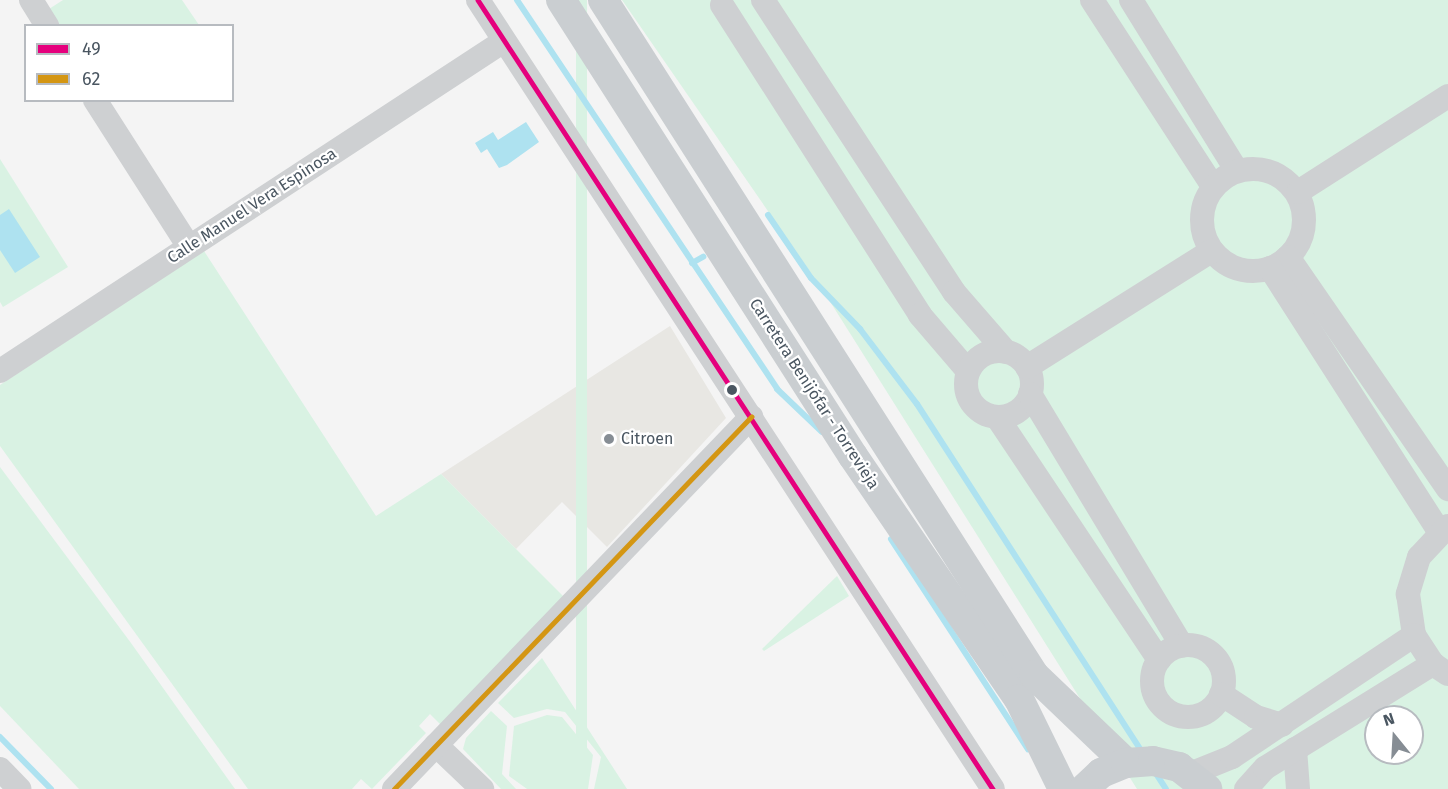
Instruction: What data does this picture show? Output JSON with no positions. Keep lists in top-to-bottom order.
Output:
{
  "streets": {
    "main road": ["Carretera Benijófar - Torrevieja"],
    "street": ["Calle Manuel Vera Espinosa"]
  },
  "places": ["Citroen"],
  "lines": ["transit line 49", "transit line 62"],
  "legend": ["49", "62"],
  "north": "top"
}
